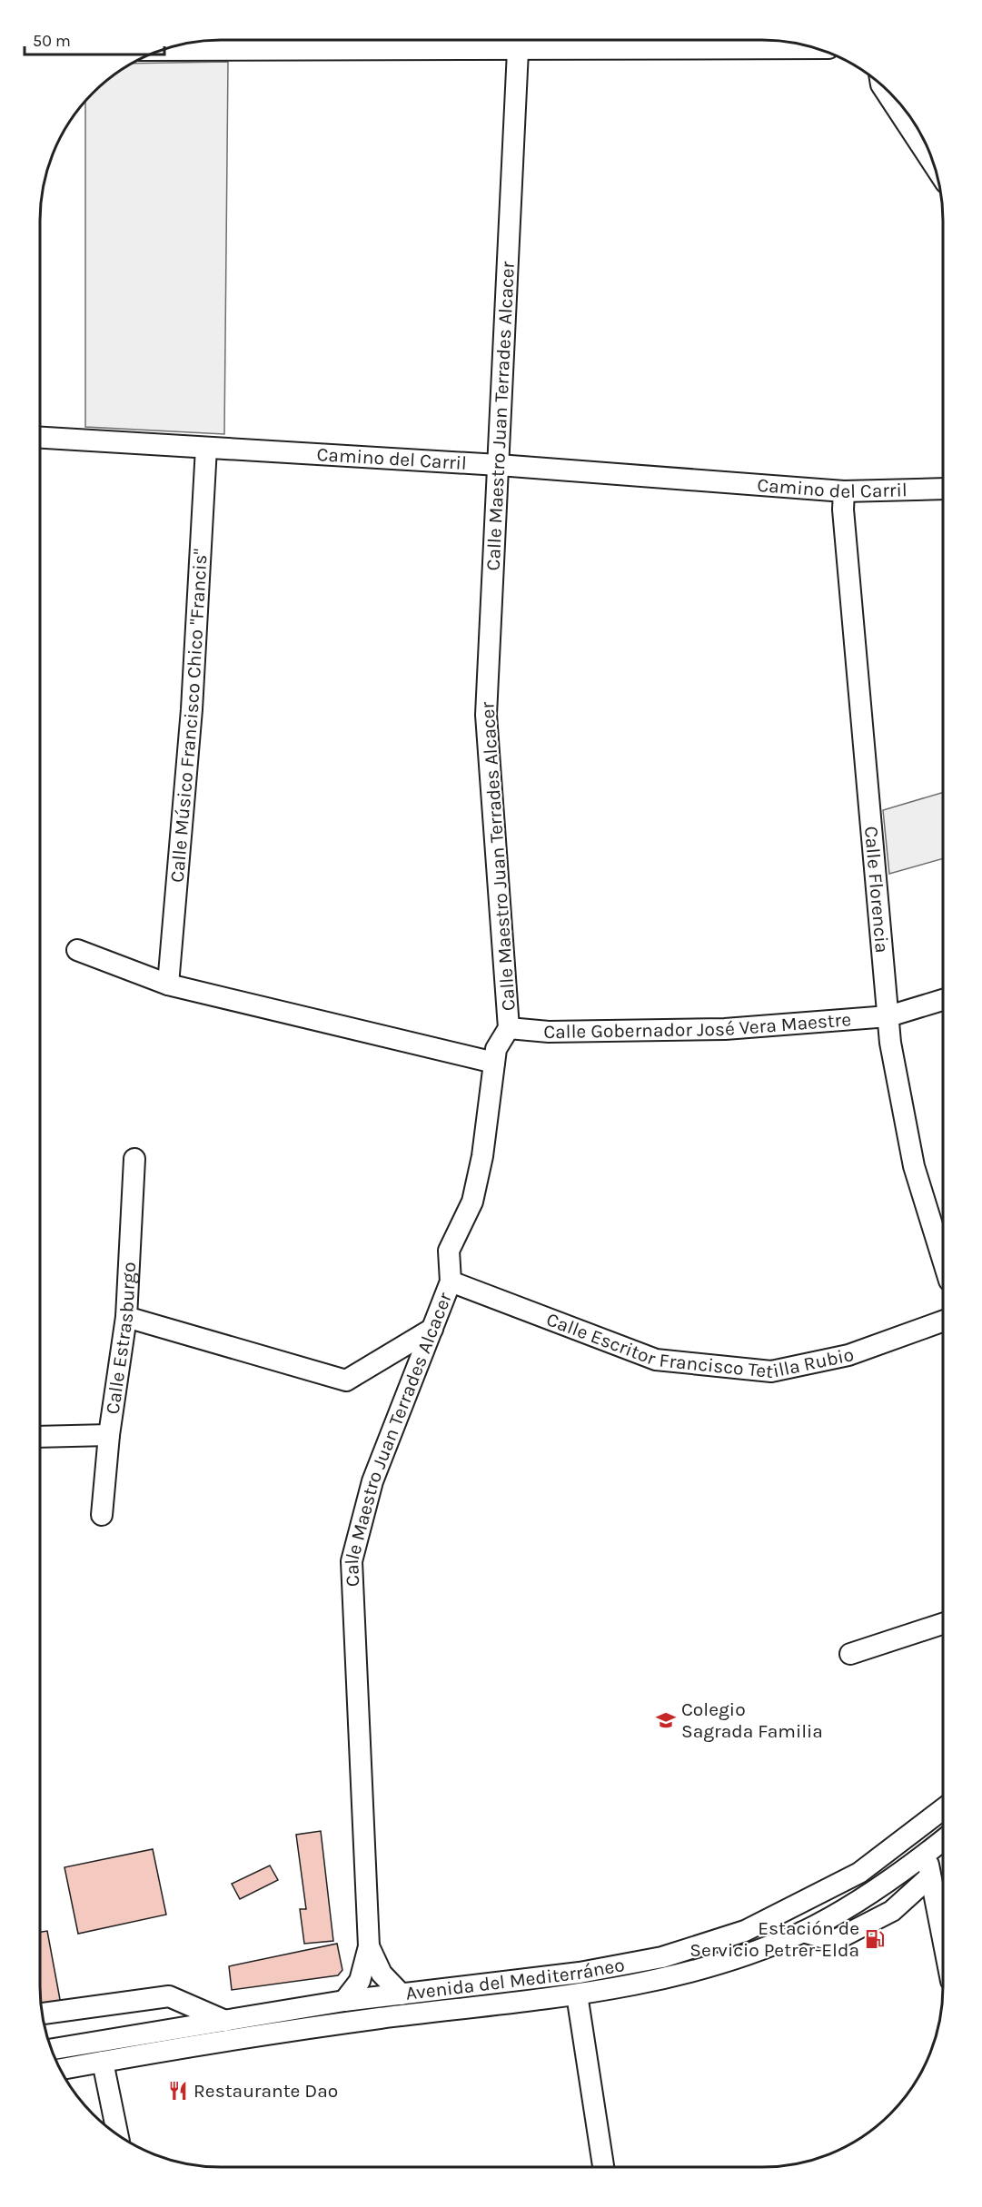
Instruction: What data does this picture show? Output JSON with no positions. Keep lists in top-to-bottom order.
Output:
{
  "streets": {
    "street": [
      "Calle Maestro Juan Terrades Alcacer",
      "Camino del Carril",
      "Calle Músico Francisco Chico \"Francis\"",
      "Calle Florencia",
      "Calle Gobernador José Vera Maestre",
      "Calle Escritor Francisco Tetilla Rubio",
      "Calle Estrasburgo",
      "Avenida del Mediterráneo"
    ]
  },
  "crossings": [
    ["Calle Maestro Juan Terrades Alcacer", "Camino del Carril"],
    ["Calle Maestro Juan Terrades Alcacer", "Calle Gobernador José Vera Maestre"],
    ["Calle Maestro Juan Terrades Alcacer", "Calle Escritor Francisco Tetilla Rubio"],
    ["Calle Maestro Juan Terrades Alcacer", "Avenida del Mediterráneo"],
    ["Camino del Carril", "Calle Músico Francisco Chico \"Francis\""],
    ["Camino del Carril", "Calle Florencia"],
    ["Calle Florencia", "Calle Gobernador José Vera Maestre"]
  ],
  "places": {
    "school or university": ["Colegio Sagrada Familia"],
    "fuel station": ["Estación de Servicio Petrer-Elda"],
    "restaurant": ["Restaurante Dao"]
  },
  "scale_bar": "50 m"
}
